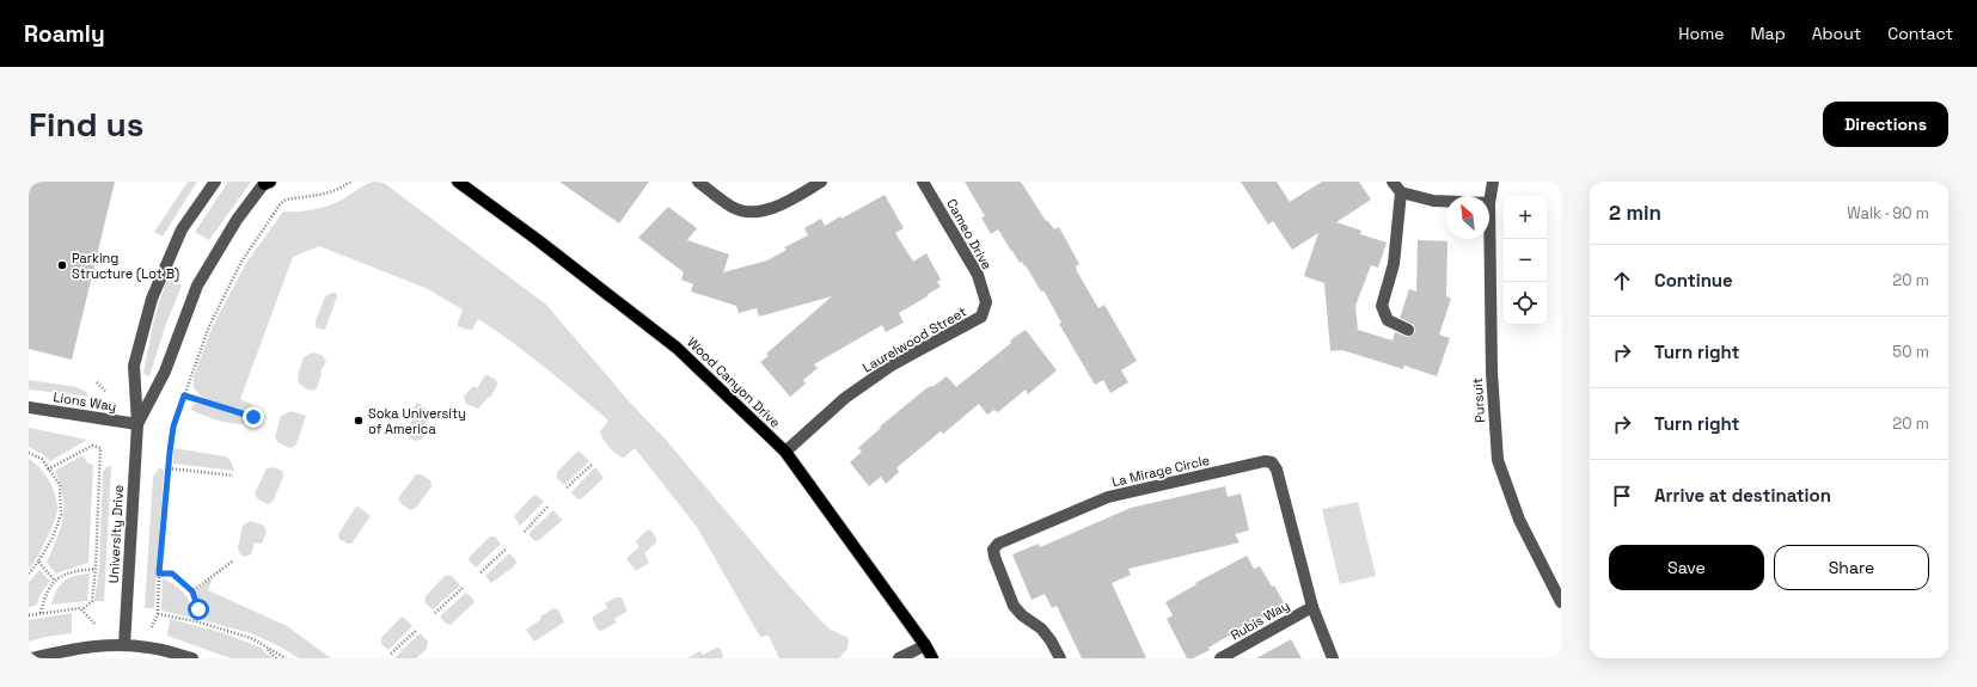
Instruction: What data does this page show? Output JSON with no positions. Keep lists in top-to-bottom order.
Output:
{
  "streets": {
    "main road": ["Wood Canyon Drive"],
    "street": [
      "Cameo Drive",
      "Laurelwood Street",
      "Pursuit",
      "Lions Way",
      "La Mirage Circle",
      "University Drive",
      "Rubis Way"
    ]
  },
  "crossings": [
    ["Cameo Drive", "Laurelwood Street"],
    ["Laurelwood Street", "Wood Canyon Drive"],
    ["Lions Way", "University Drive"],
    ["La Mirage Circle", "Rubis Way"]
  ],
  "places": ["Parking Structure (Lot B)", "Soka University of America"],
  "north": "top left",
  "page": {
    "header": "Roamly",
    "nav": [
      "Home",
      "Map",
      "About",
      "Contact"
    ],
    "buttons": [
      "Directions",
      ["Save", "Share"]
    ],
    "title": "Find us",
    "heading": ["2 min", "Walk · 90 m"],
    "map_buttons": ["+", "−"],
    "list": [
      ["Continue", "20 m"],
      ["Turn right", "50 m"],
      ["Turn right", "20 m"],
      "Arrive at destination"
    ]
  }
}
